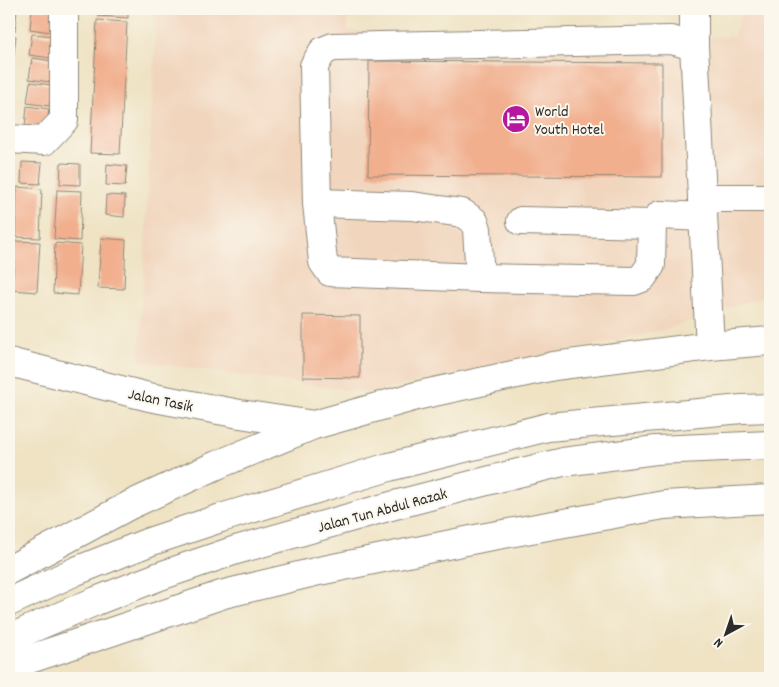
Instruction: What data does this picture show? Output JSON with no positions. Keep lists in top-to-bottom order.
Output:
{
  "streets": {
    "main road": ["Jalan Tasik", "Jalan Tun Abdul Razak"]
  },
  "places": {
    "hotel": ["World Youth Hotel"]
  },
  "north": "bottom left"
}
